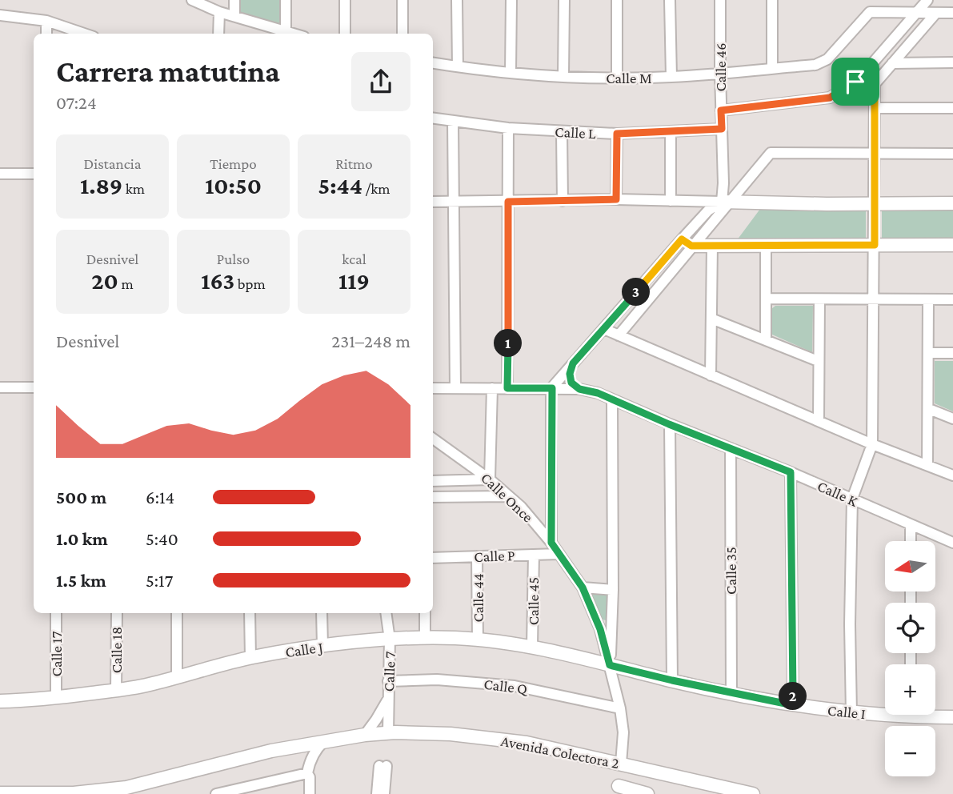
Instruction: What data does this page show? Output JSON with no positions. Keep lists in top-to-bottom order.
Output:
{
  "streets": {
    "street": [
      "Calle 46",
      "Calle M",
      "Calle L",
      "Calle K",
      "Calle Once",
      "Calle P",
      "Calle 35",
      "Calle 44",
      "Calle 45",
      "Calle J",
      "Calle 18",
      "Calle 17",
      "Calle 7",
      "Calle Q",
      "Calle I",
      "Avenida Colectora 2"
    ]
  },
  "crossings": [
    ["Calle 46", "Calle M"],
    ["Calle 46", "Calle L"],
    ["Calle K", "Calle 35"],
    ["Calle Once", "Calle P"],
    ["Calle Once", "Calle J"],
    ["Calle Once", "Calle Q"],
    ["Calle Once", "Calle I"],
    ["Calle Once", "Avenida Colectora 2"],
    ["Calle P", "Calle 44"],
    ["Calle P", "Calle 45"],
    ["Calle 35", "Calle I"],
    ["Calle 44", "Calle J"],
    ["Calle 45", "Calle J"],
    ["Calle J", "Calle 18"],
    ["Calle J", "Calle 17"],
    ["Calle J", "Calle 7"],
    ["Calle J", "Calle I"],
    ["Calle 7", "Calle Q"],
    ["Calle 7", "Avenida Colectora 2"]
  ],
  "north": "left",
  "page": {
    "heading": ["Carrera matutina", "07:24"],
    "stats": [
      ["Distancia", "1.89 km"],
      ["Tiempo", "10:50"],
      ["Ritmo", "5:44 /km"],
      ["Desnivel", "20 m"],
      ["Pulso", "163 bpm"],
      ["kcal", "119"]
    ],
    "pins": ["3", "1", "2"],
    "chart": ["Desnivel", "231–248 m"],
    "list": [
      {
        "name": "500 m",
        "note": "6:14"
      },
      {
        "name": "1.0 km",
        "note": "5:40"
      },
      {
        "name": "1.5 km",
        "note": "5:17"
      }
    ],
    "map_buttons": ["+", "−"]
  }
}
